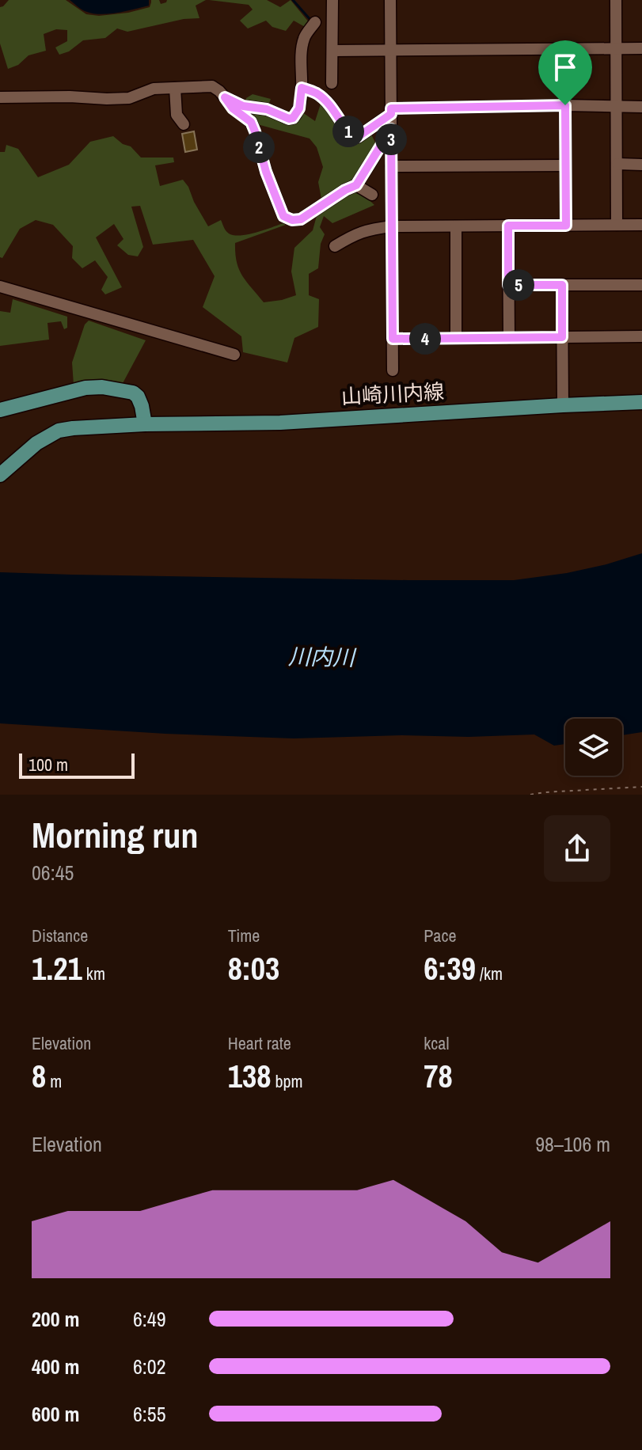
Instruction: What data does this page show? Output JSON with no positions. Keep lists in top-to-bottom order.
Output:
{
  "streets": {
    "main road": ["山崎川内線"]
  },
  "water": ["川内川"],
  "scale_bar": "100 m",
  "page": {
    "pins": [
      "1",
      "3",
      "2",
      "5",
      "4"
    ],
    "scale": "100 m",
    "heading": ["Morning run", "06:45"],
    "stats": [
      ["Distance", "1.21 km"],
      ["Time", "8:03"],
      ["Pace", "6:39 /km"],
      ["Elevation", "8 m"],
      ["Heart rate", "138 bpm"],
      ["kcal", "78"]
    ],
    "chart": ["Elevation", "98–106 m"],
    "list": [
      {
        "name": "200 m",
        "note": "6:49"
      },
      {
        "name": "400 m",
        "note": "6:02"
      },
      {
        "name": "600 m",
        "note": "6:55"
      }
    ]
  }
}
